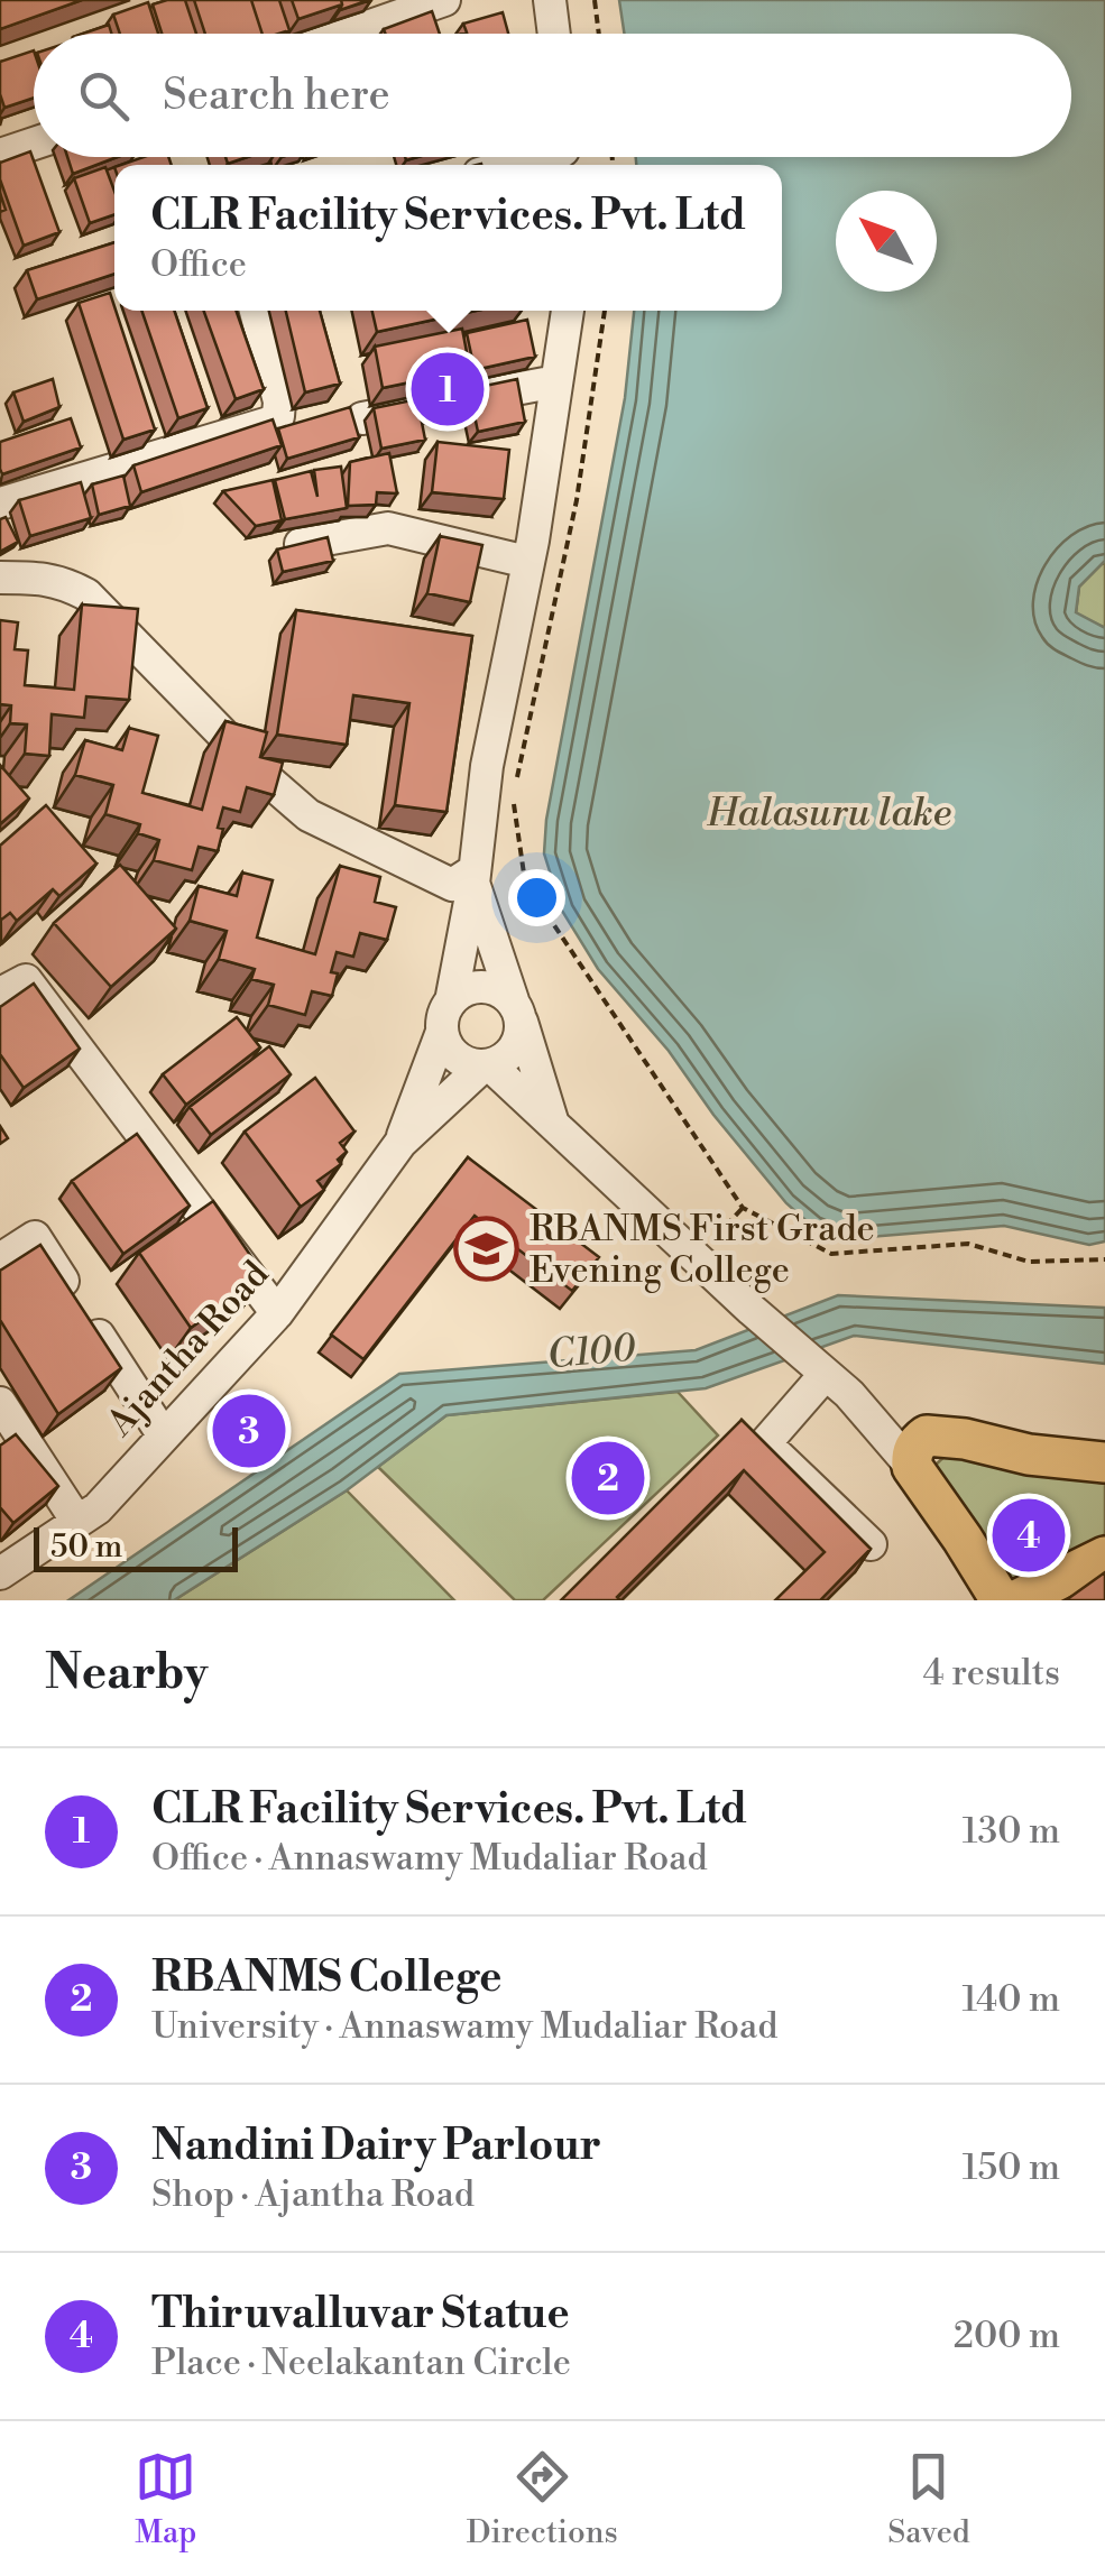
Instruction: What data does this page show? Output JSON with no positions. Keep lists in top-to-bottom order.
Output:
{
  "streets": {
    "street": ["Ajantha Road"]
  },
  "water": ["Halasuru lake", "C100"],
  "places": {
    "school or university": ["RBANMS First Grade Evening College"]
  },
  "scale_bar": "50 m",
  "north": "top left",
  "page": {
    "search": "Search here",
    "popup": ["CLR Facility Services. Pvt. Ltd", "Office"],
    "pins": [
      "1",
      "3",
      "2",
      "4"
    ],
    "scale": "50 m",
    "heading": ["Nearby", "4 results"],
    "list": [
      {
        "mark": "1",
        "name": "CLR Facility Services. Pvt. Ltd",
        "note": "Office · Annaswamy Mudaliar Road",
        "value": "130 m"
      },
      {
        "mark": "2",
        "name": "RBANMS College",
        "note": "University · Annaswamy Mudaliar Road",
        "value": "140 m"
      },
      {
        "mark": "3",
        "name": "Nandini Dairy Parlour",
        "note": "Shop · Ajantha Road",
        "value": "150 m"
      },
      {
        "mark": "4",
        "name": "Thiruvalluvar Statue",
        "note": "Place · Neelakantan Circle",
        "value": "200 m"
      }
    ],
    "nav": ["Map", "Directions", "Saved"]
  }
}
